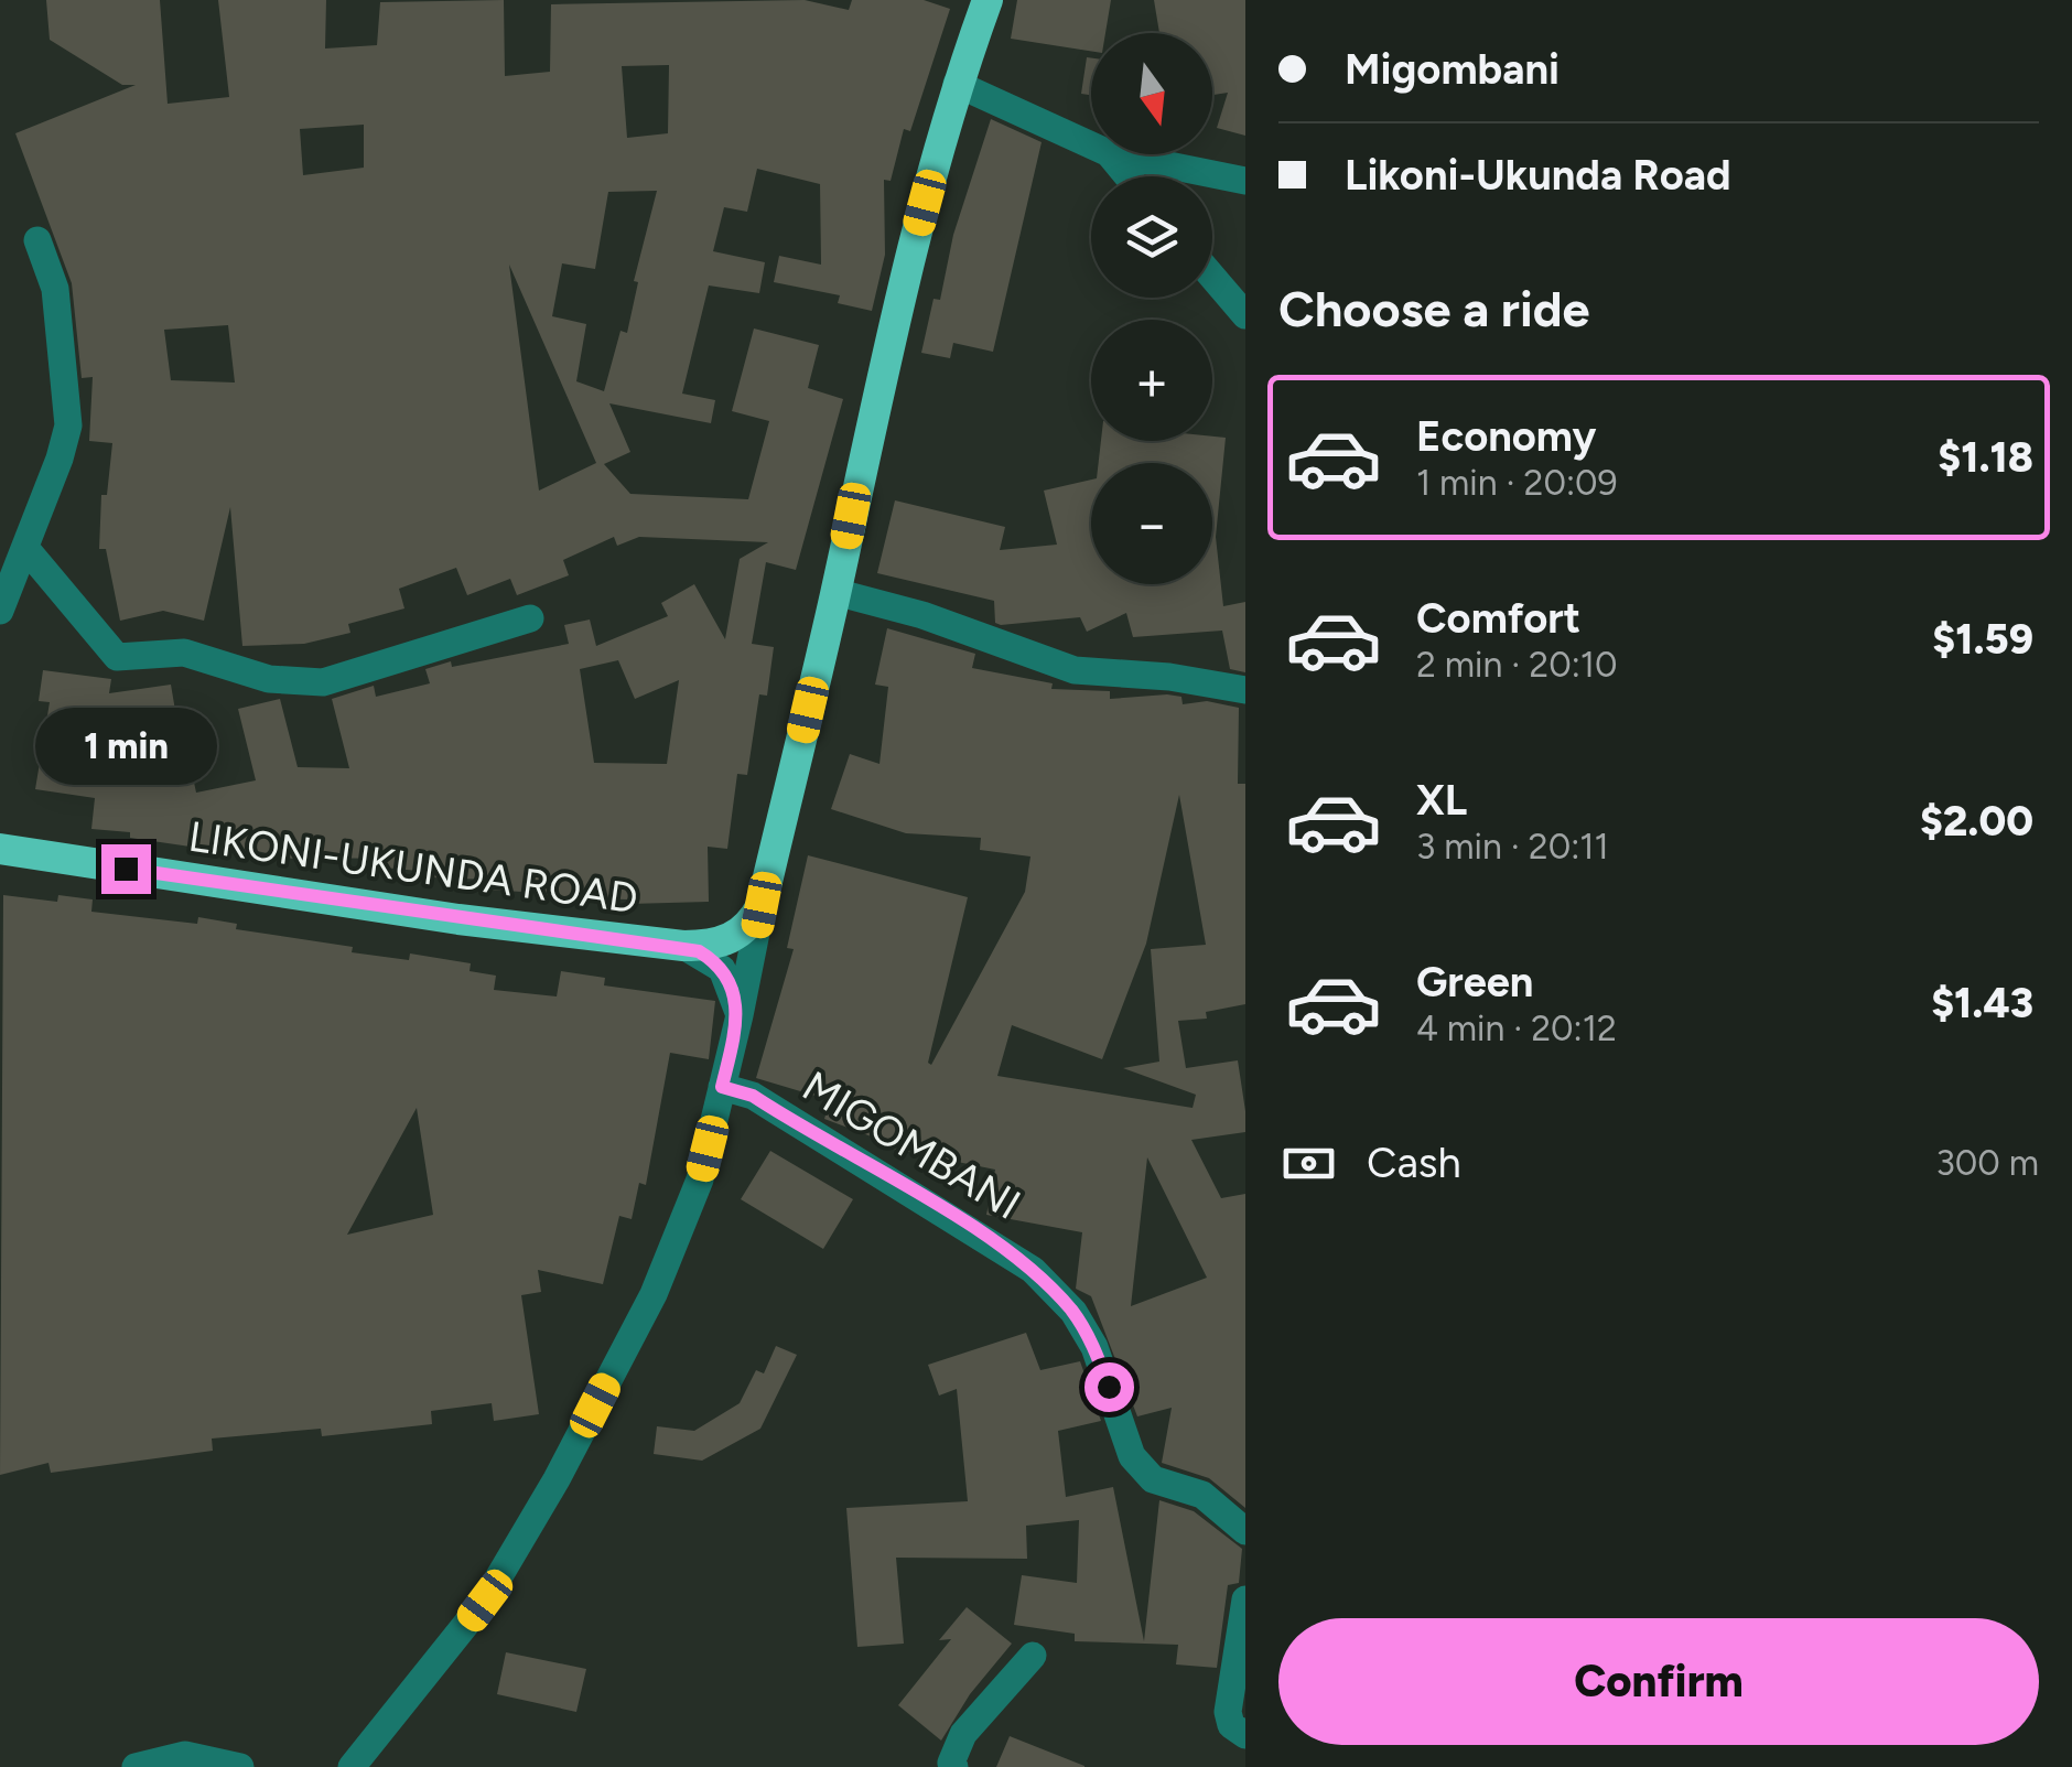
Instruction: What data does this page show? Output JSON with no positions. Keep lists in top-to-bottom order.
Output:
{
  "streets": {
    "highway": ["LIKONI-UKUNDA ROAD"],
    "street": ["MIGOMBANI"]
  },
  "north": "bottom",
  "page": {
    "banner": ["Migombani", "Likoni-Ukunda Road"],
    "map_buttons": ["+", "−"],
    "heading": "Choose a ride",
    "list": [
      {
        "name": "Economy",
        "note": "1 min · 20:09",
        "value": "$1.18"
      },
      {
        "name": "Comfort",
        "note": "2 min · 20:10",
        "value": "$1.59"
      },
      {
        "name": "XL",
        "note": "3 min · 20:11",
        "value": "$2.00"
      },
      {
        "name": "Green",
        "note": "4 min · 20:12",
        "value": "$1.43"
      }
    ],
    "bubble": "1 min",
    "pay": ["Cash", "300 m"],
    "buttons": "Confirm"
  }
}
